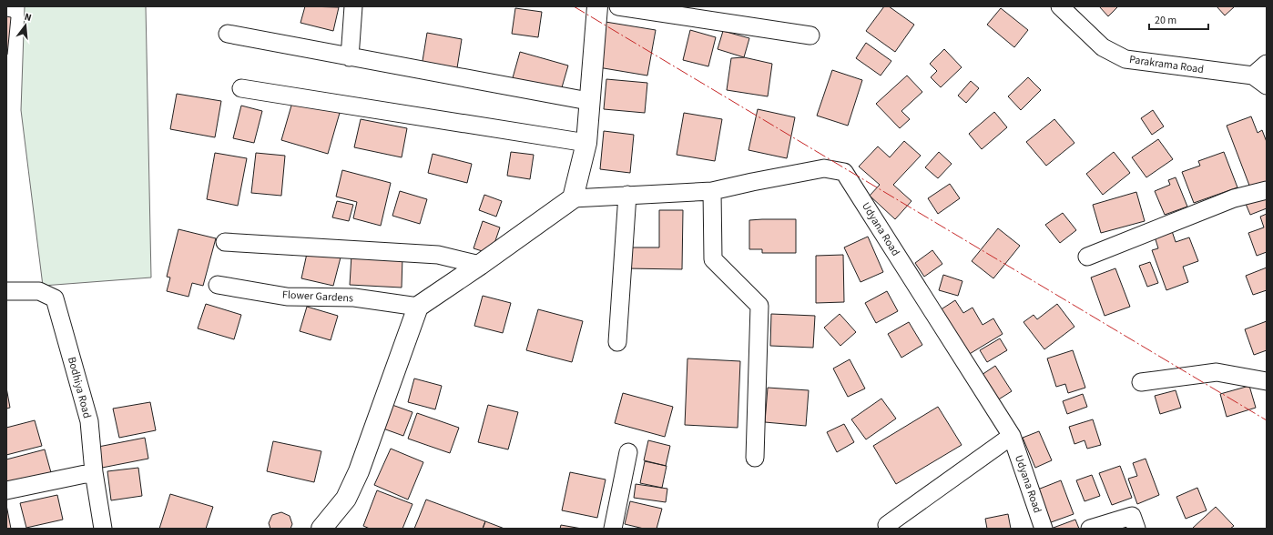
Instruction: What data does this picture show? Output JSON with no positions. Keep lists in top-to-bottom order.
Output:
{
  "streets": {
    "street": [
      "Parakrama Road",
      "Udyana Road",
      "Flower Gardens",
      "Bodhiya Road"
    ]
  },
  "scale_bar": "20 m",
  "north": "top"
}
